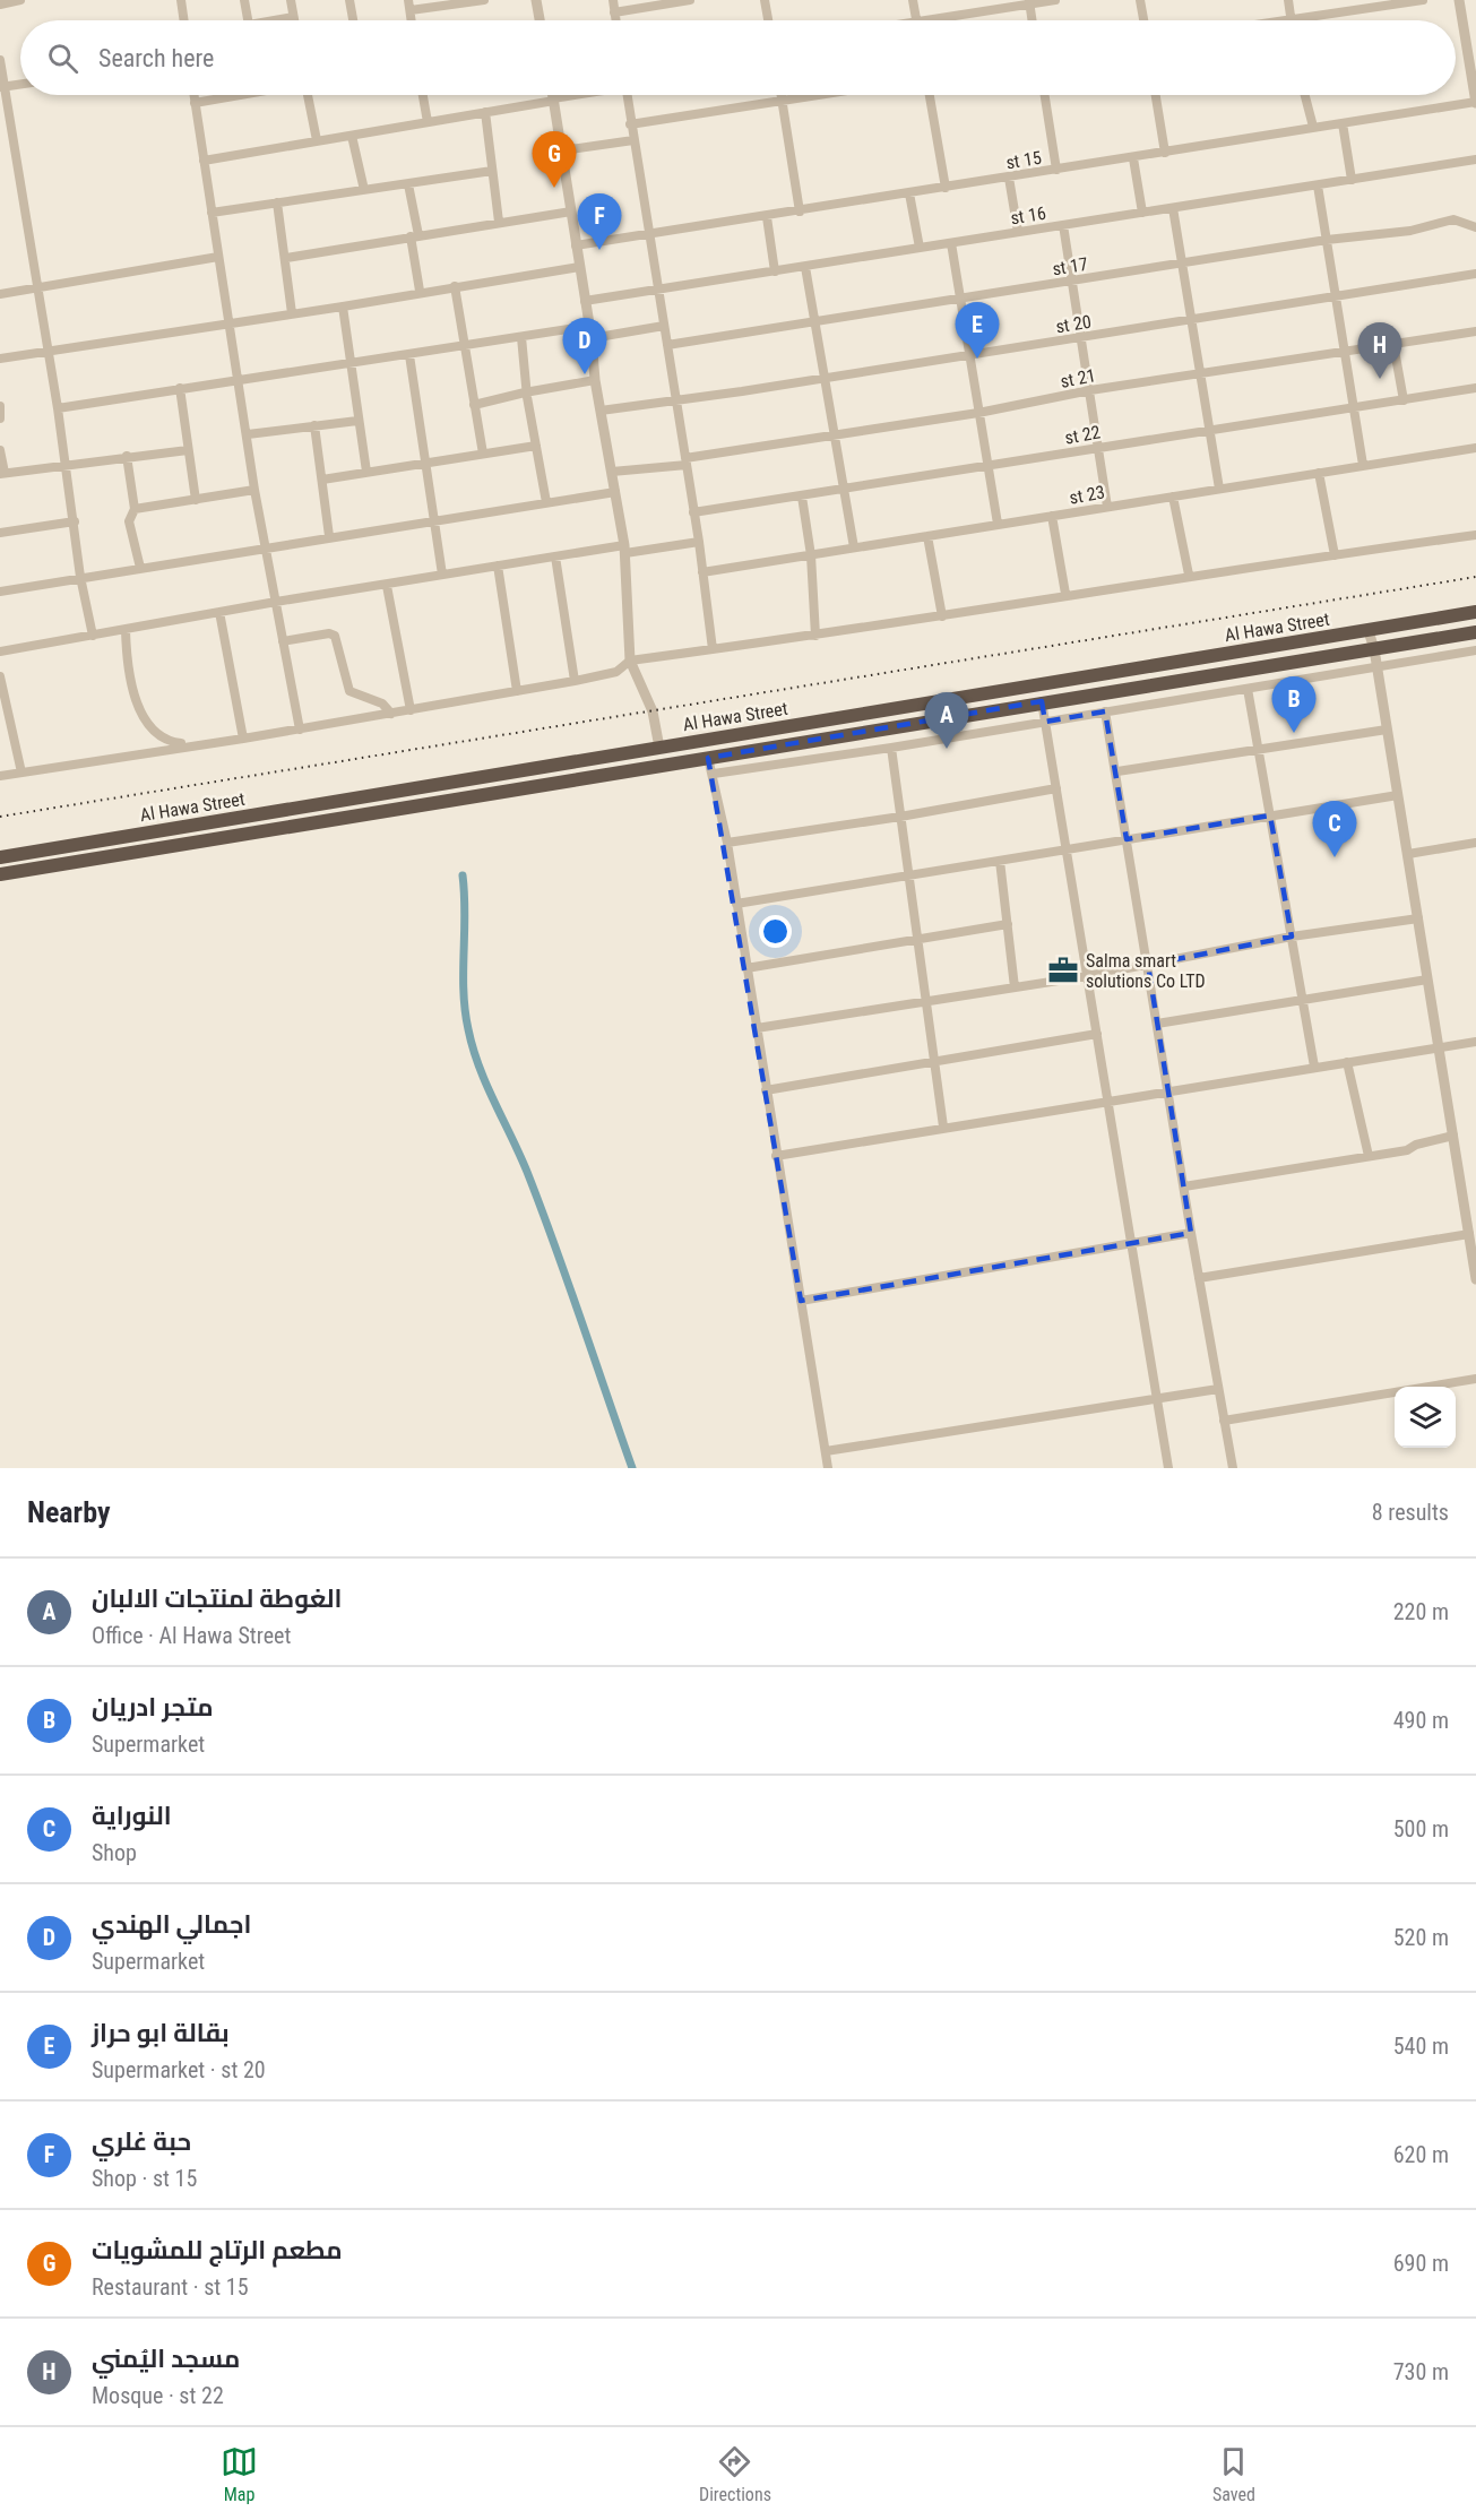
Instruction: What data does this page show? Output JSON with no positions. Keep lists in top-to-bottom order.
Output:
{
  "streets": {
    "highway": ["Al Hawa Street"],
    "street": [
      "st 15",
      "st 16",
      "st 17",
      "st 20",
      "st 21",
      "st 22",
      "st 23"
    ]
  },
  "places": {
    "office": ["Salma smart solutions Co LTD"]
  },
  "page": {
    "search": "Search here",
    "pins": [
      "G",
      "F",
      "E",
      "D",
      "H",
      "B",
      "A",
      "C"
    ],
    "heading": ["Nearby", "8 results"],
    "list": [
      {
        "mark": "A",
        "name": "الغوطة لمنتجات الالبان",
        "note": "Office · Al Hawa Street",
        "value": "220 m"
      },
      {
        "mark": "B",
        "name": "متجر ادريان",
        "note": "Supermarket",
        "value": "490 m"
      },
      {
        "mark": "C",
        "name": "النوراية",
        "note": "Shop",
        "value": "500 m"
      },
      {
        "mark": "D",
        "name": "اجمالي الهندي",
        "note": "Supermarket",
        "value": "520 m"
      },
      {
        "mark": "E",
        "name": "بقالة ابو حراز",
        "note": "Supermarket · st 20",
        "value": "540 m"
      },
      {
        "mark": "F",
        "name": "حبة غلري",
        "note": "Shop · st 15",
        "value": "620 m"
      },
      {
        "mark": "G",
        "name": "مطعم الرتاج للمشويات",
        "note": "Restaurant · st 15",
        "value": "690 m"
      },
      {
        "mark": "H",
        "name": "مسجد اليُمني",
        "note": "Mosque · st 22",
        "value": "730 m"
      }
    ],
    "nav": ["Map", "Directions", "Saved"]
  }
}
